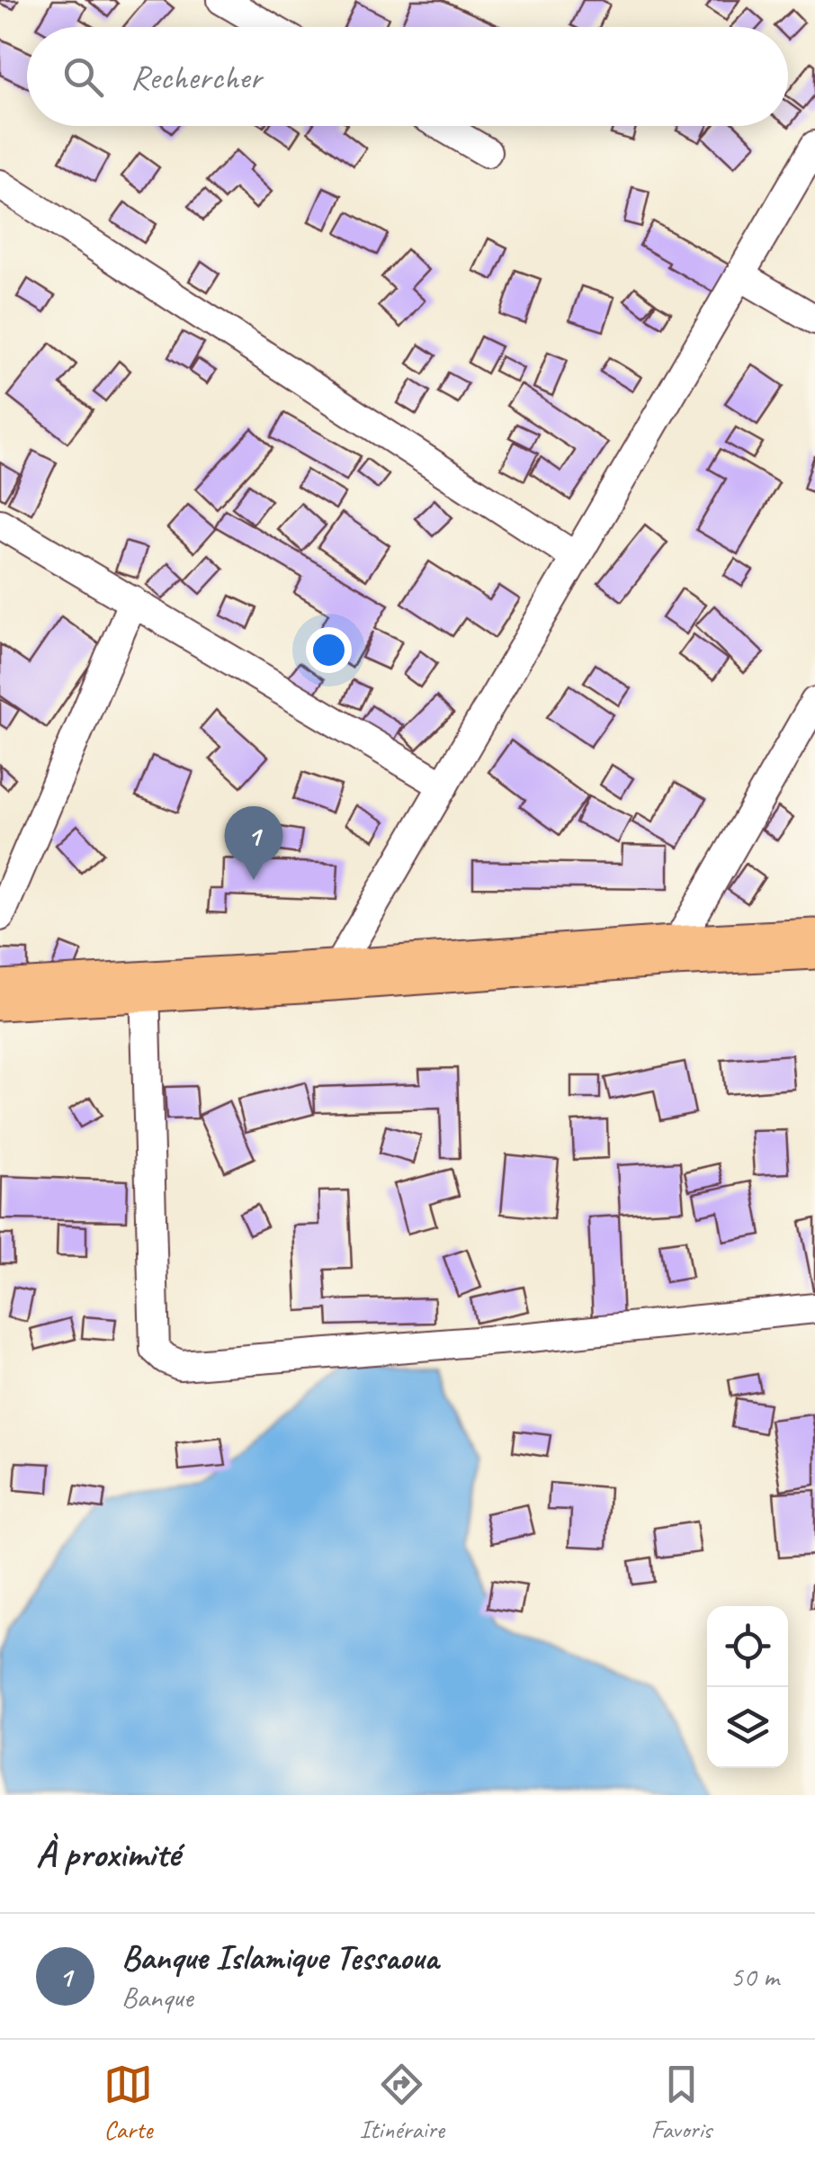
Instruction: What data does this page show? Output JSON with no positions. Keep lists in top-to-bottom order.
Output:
{
  "page": {
    "search": "Rechercher",
    "pins": "1",
    "heading": "À proximité",
    "list": [
      {
        "mark": "1",
        "name": "Banque Islamique Tessaoua",
        "note": "Banque",
        "value": "50 m"
      }
    ],
    "nav": ["Carte", "Itinéraire", "Favoris"]
  }
}
